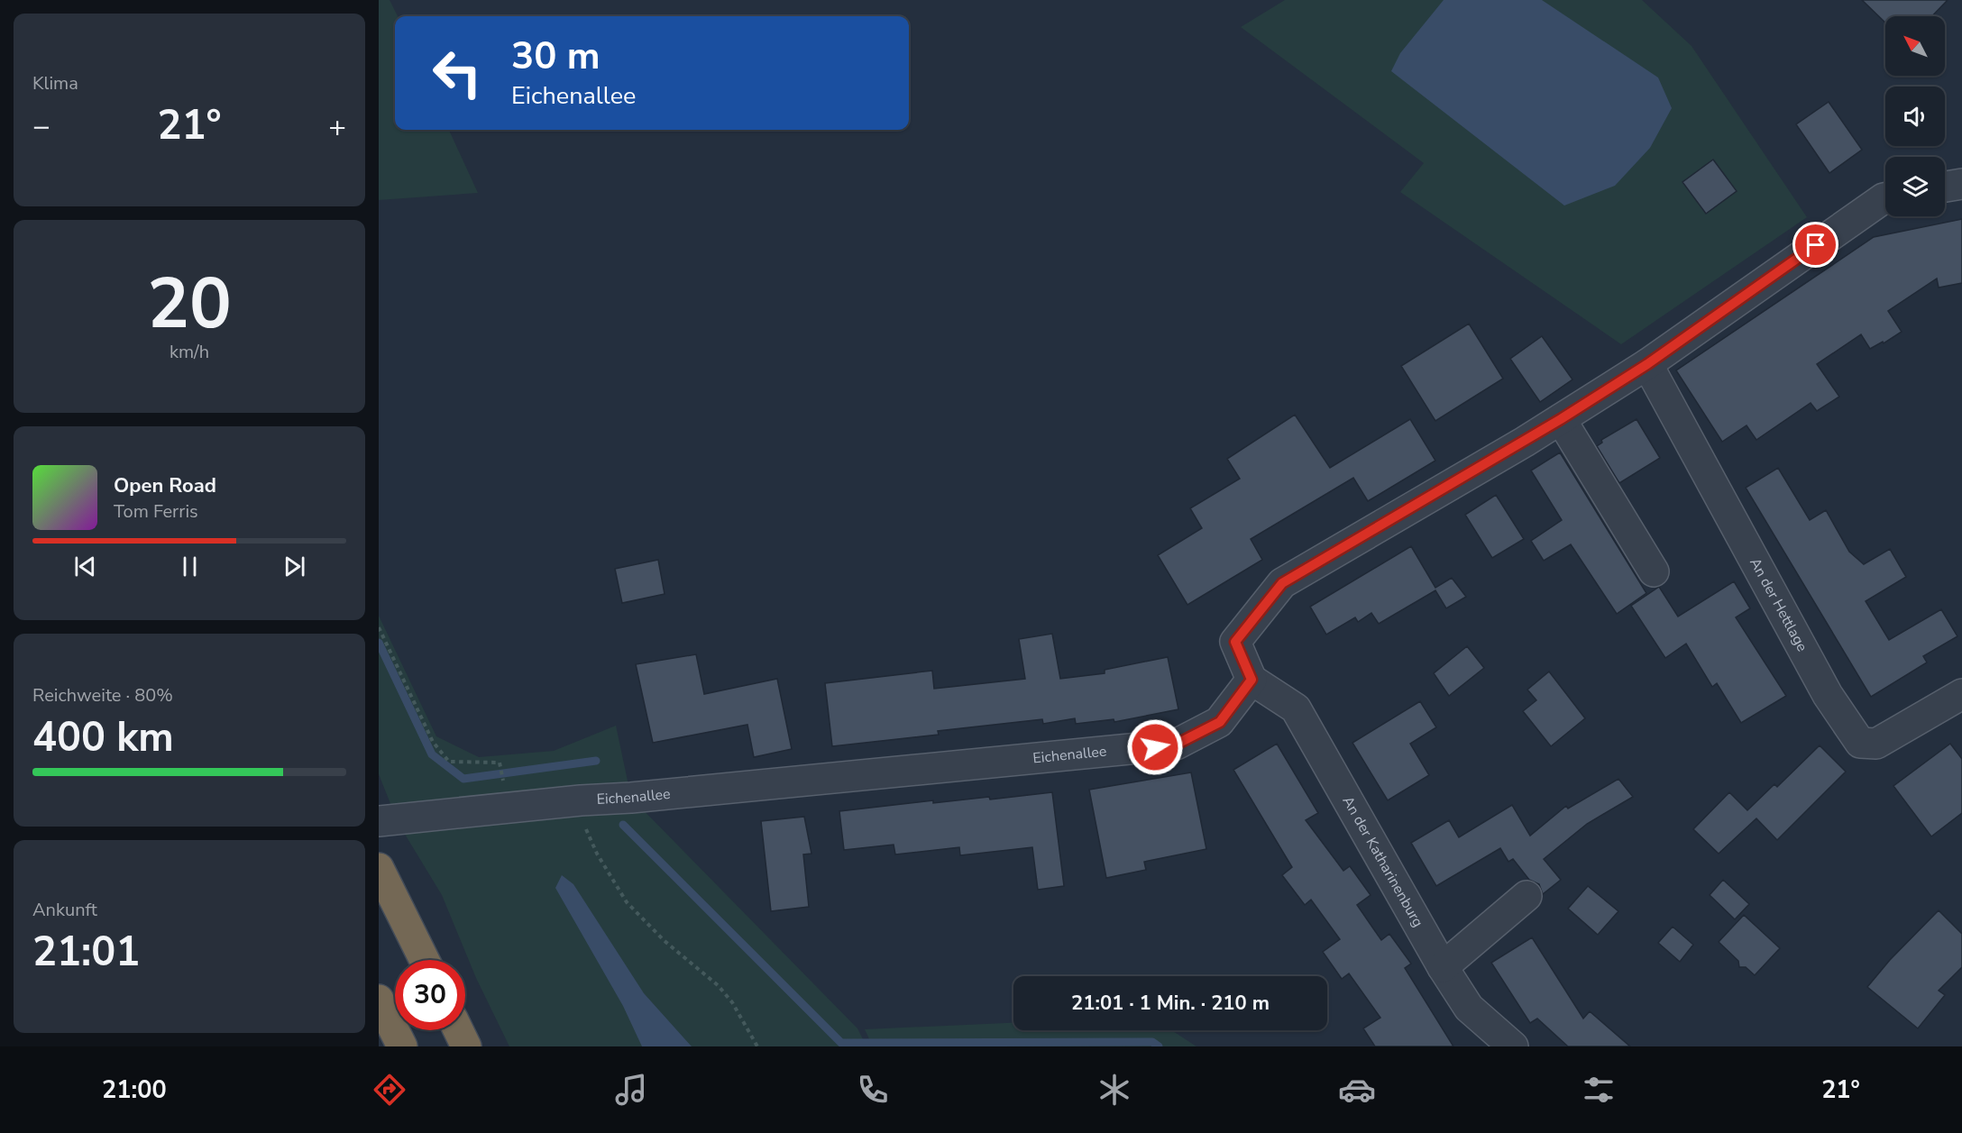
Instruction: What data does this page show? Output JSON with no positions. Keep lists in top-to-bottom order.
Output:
{
  "streets": {
    "street": ["An der Hettlage", "Eichenallee", "An der Katharinenburg"]
  },
  "crossings": [
    ["Eichenallee", "An der Katharinenburg"]
  ],
  "north": "top left",
  "page": {
    "tile": [
      "Klima",
      ["20", "km/h"],
      ["Reichweite · 80%", "400 km"],
      ["Ankunft", "21:01"]
    ],
    "turn": ["30 m", "Eichenallee"],
    "heat": ["−", "21°", "+"],
    "song": ["Open Road", "Tom Ferris"],
    "limit": "30",
    "trip": "21:01 · 1 Min. · 210 m",
    "tabs": ["21:00", "21°"]
  }
}
